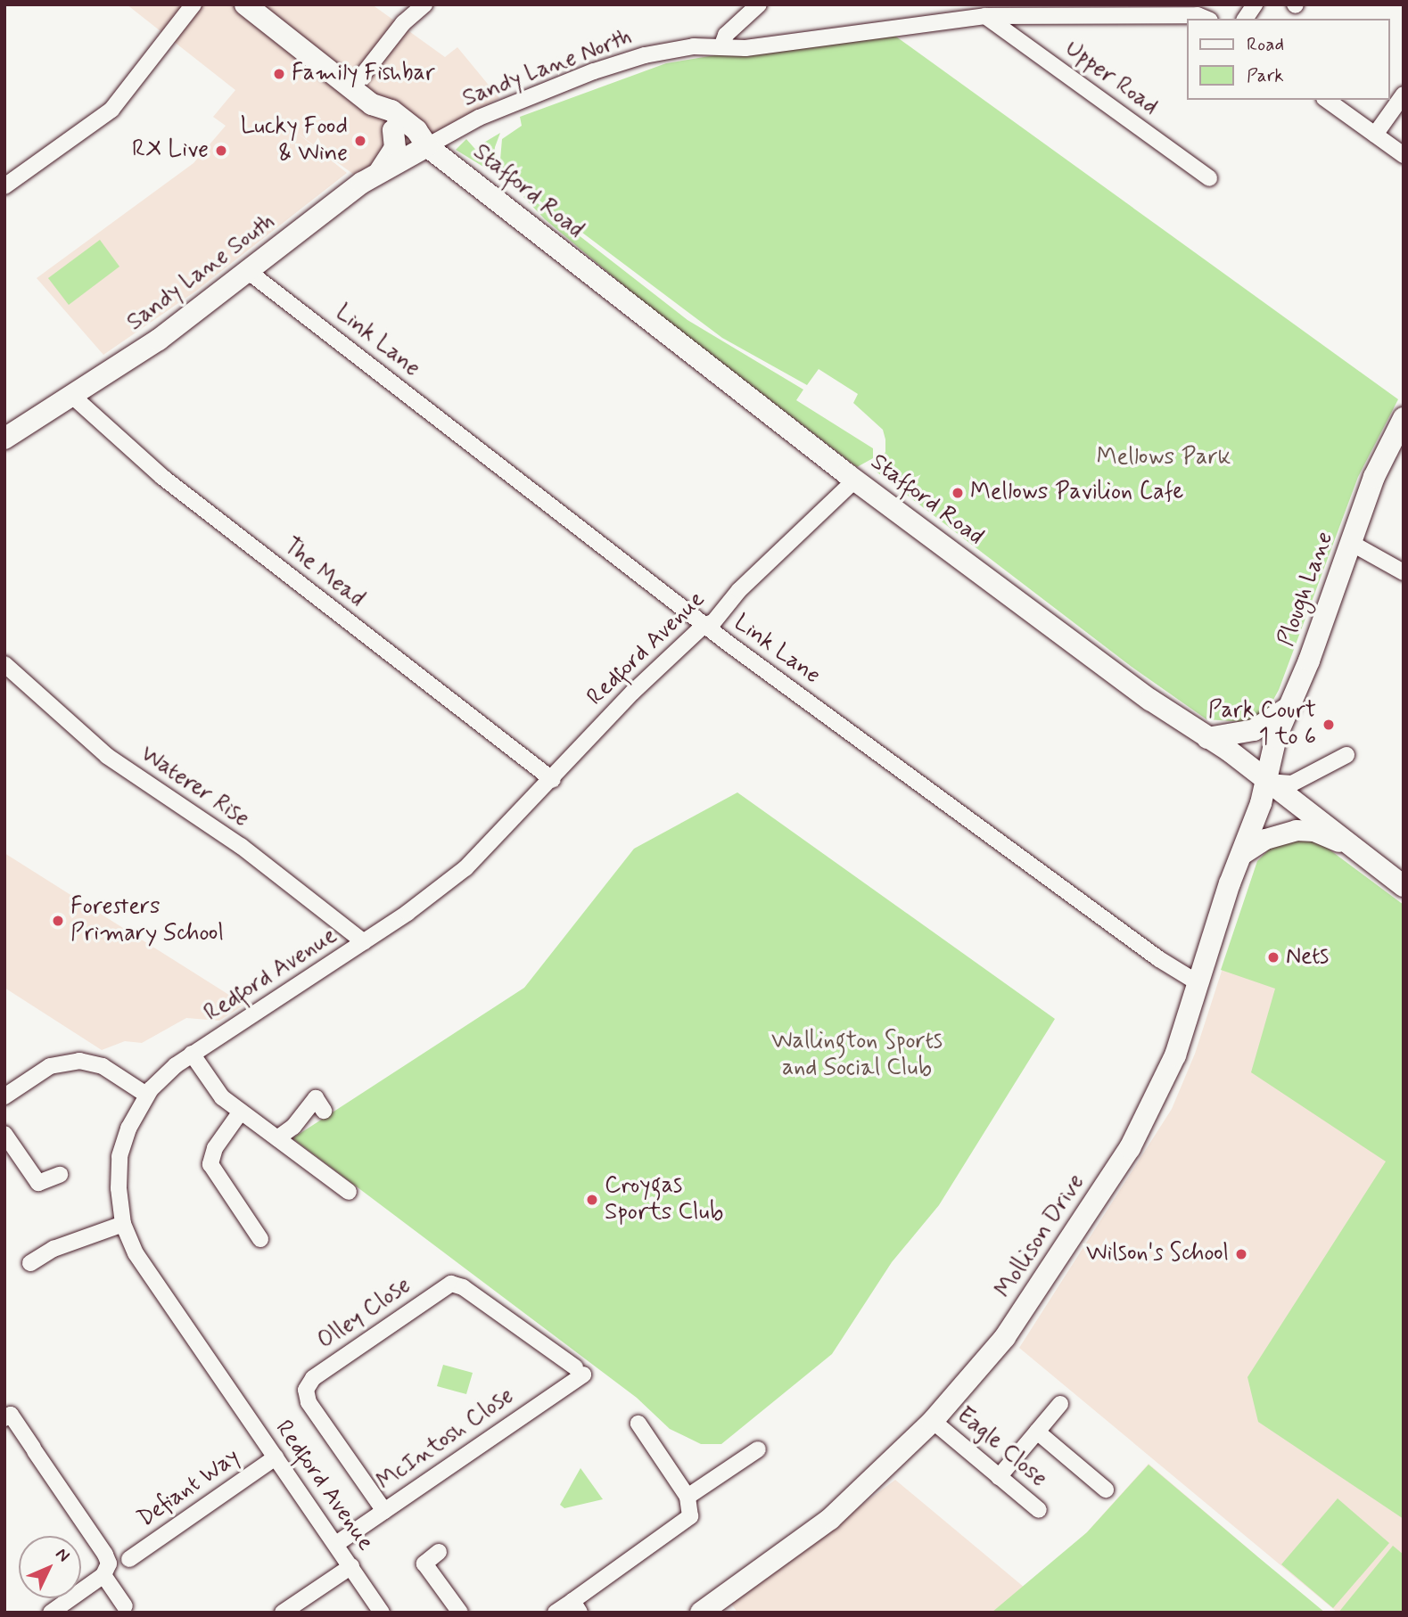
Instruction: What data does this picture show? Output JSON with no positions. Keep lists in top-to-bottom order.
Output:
{
  "streets": {
    "main road": [
      "Stafford Road",
      "Sandy Lane South",
      "Plough Lane",
      "Mollison Drive"
    ],
    "street": [
      "Sandy Lane North",
      "Upper Road",
      "Link Lane",
      "The Mead",
      "Redford Avenue",
      "Waterer Rise",
      "Olley Close",
      "McIntosh Close",
      "Eagle Close",
      "Defiant Way"
    ]
  },
  "crossings": [
    ["Sandy Lane North", "Upper Road"],
    ["Sandy Lane North", "Stafford Road"],
    ["Sandy Lane North", "Sandy Lane South"],
    ["Stafford Road", "Sandy Lane South"],
    ["Stafford Road", "Plough Lane"],
    ["Stafford Road", "Redford Avenue"],
    ["Stafford Road", "Mollison Drive"],
    ["Sandy Lane South", "Link Lane"],
    ["Sandy Lane South", "The Mead"],
    ["Link Lane", "Redford Avenue"],
    ["Link Lane", "Mollison Drive"],
    ["The Mead", "Redford Avenue"],
    ["Plough Lane", "Mollison Drive"],
    ["Redford Avenue", "Waterer Rise"],
    ["Redford Avenue", "McIntosh Close"],
    ["Redford Avenue", "Defiant Way"],
    ["Mollison Drive", "Eagle Close"],
    ["Olley Close", "McIntosh Close"]
  ],
  "parks": ["Mellows Park", "Wallington Sports and Social Club"],
  "places": [
    "Family Fishbar",
    "Lucky Food & Wine",
    "RX Live",
    "Mellows Pavilion Cafe",
    "Park Court 1 to 6",
    "Foresters Primary School",
    "Nets",
    "Croygas Sports Club",
    "Wilson's School"
  ],
  "legend": ["Road", "Park"],
  "north": "top right"
}
